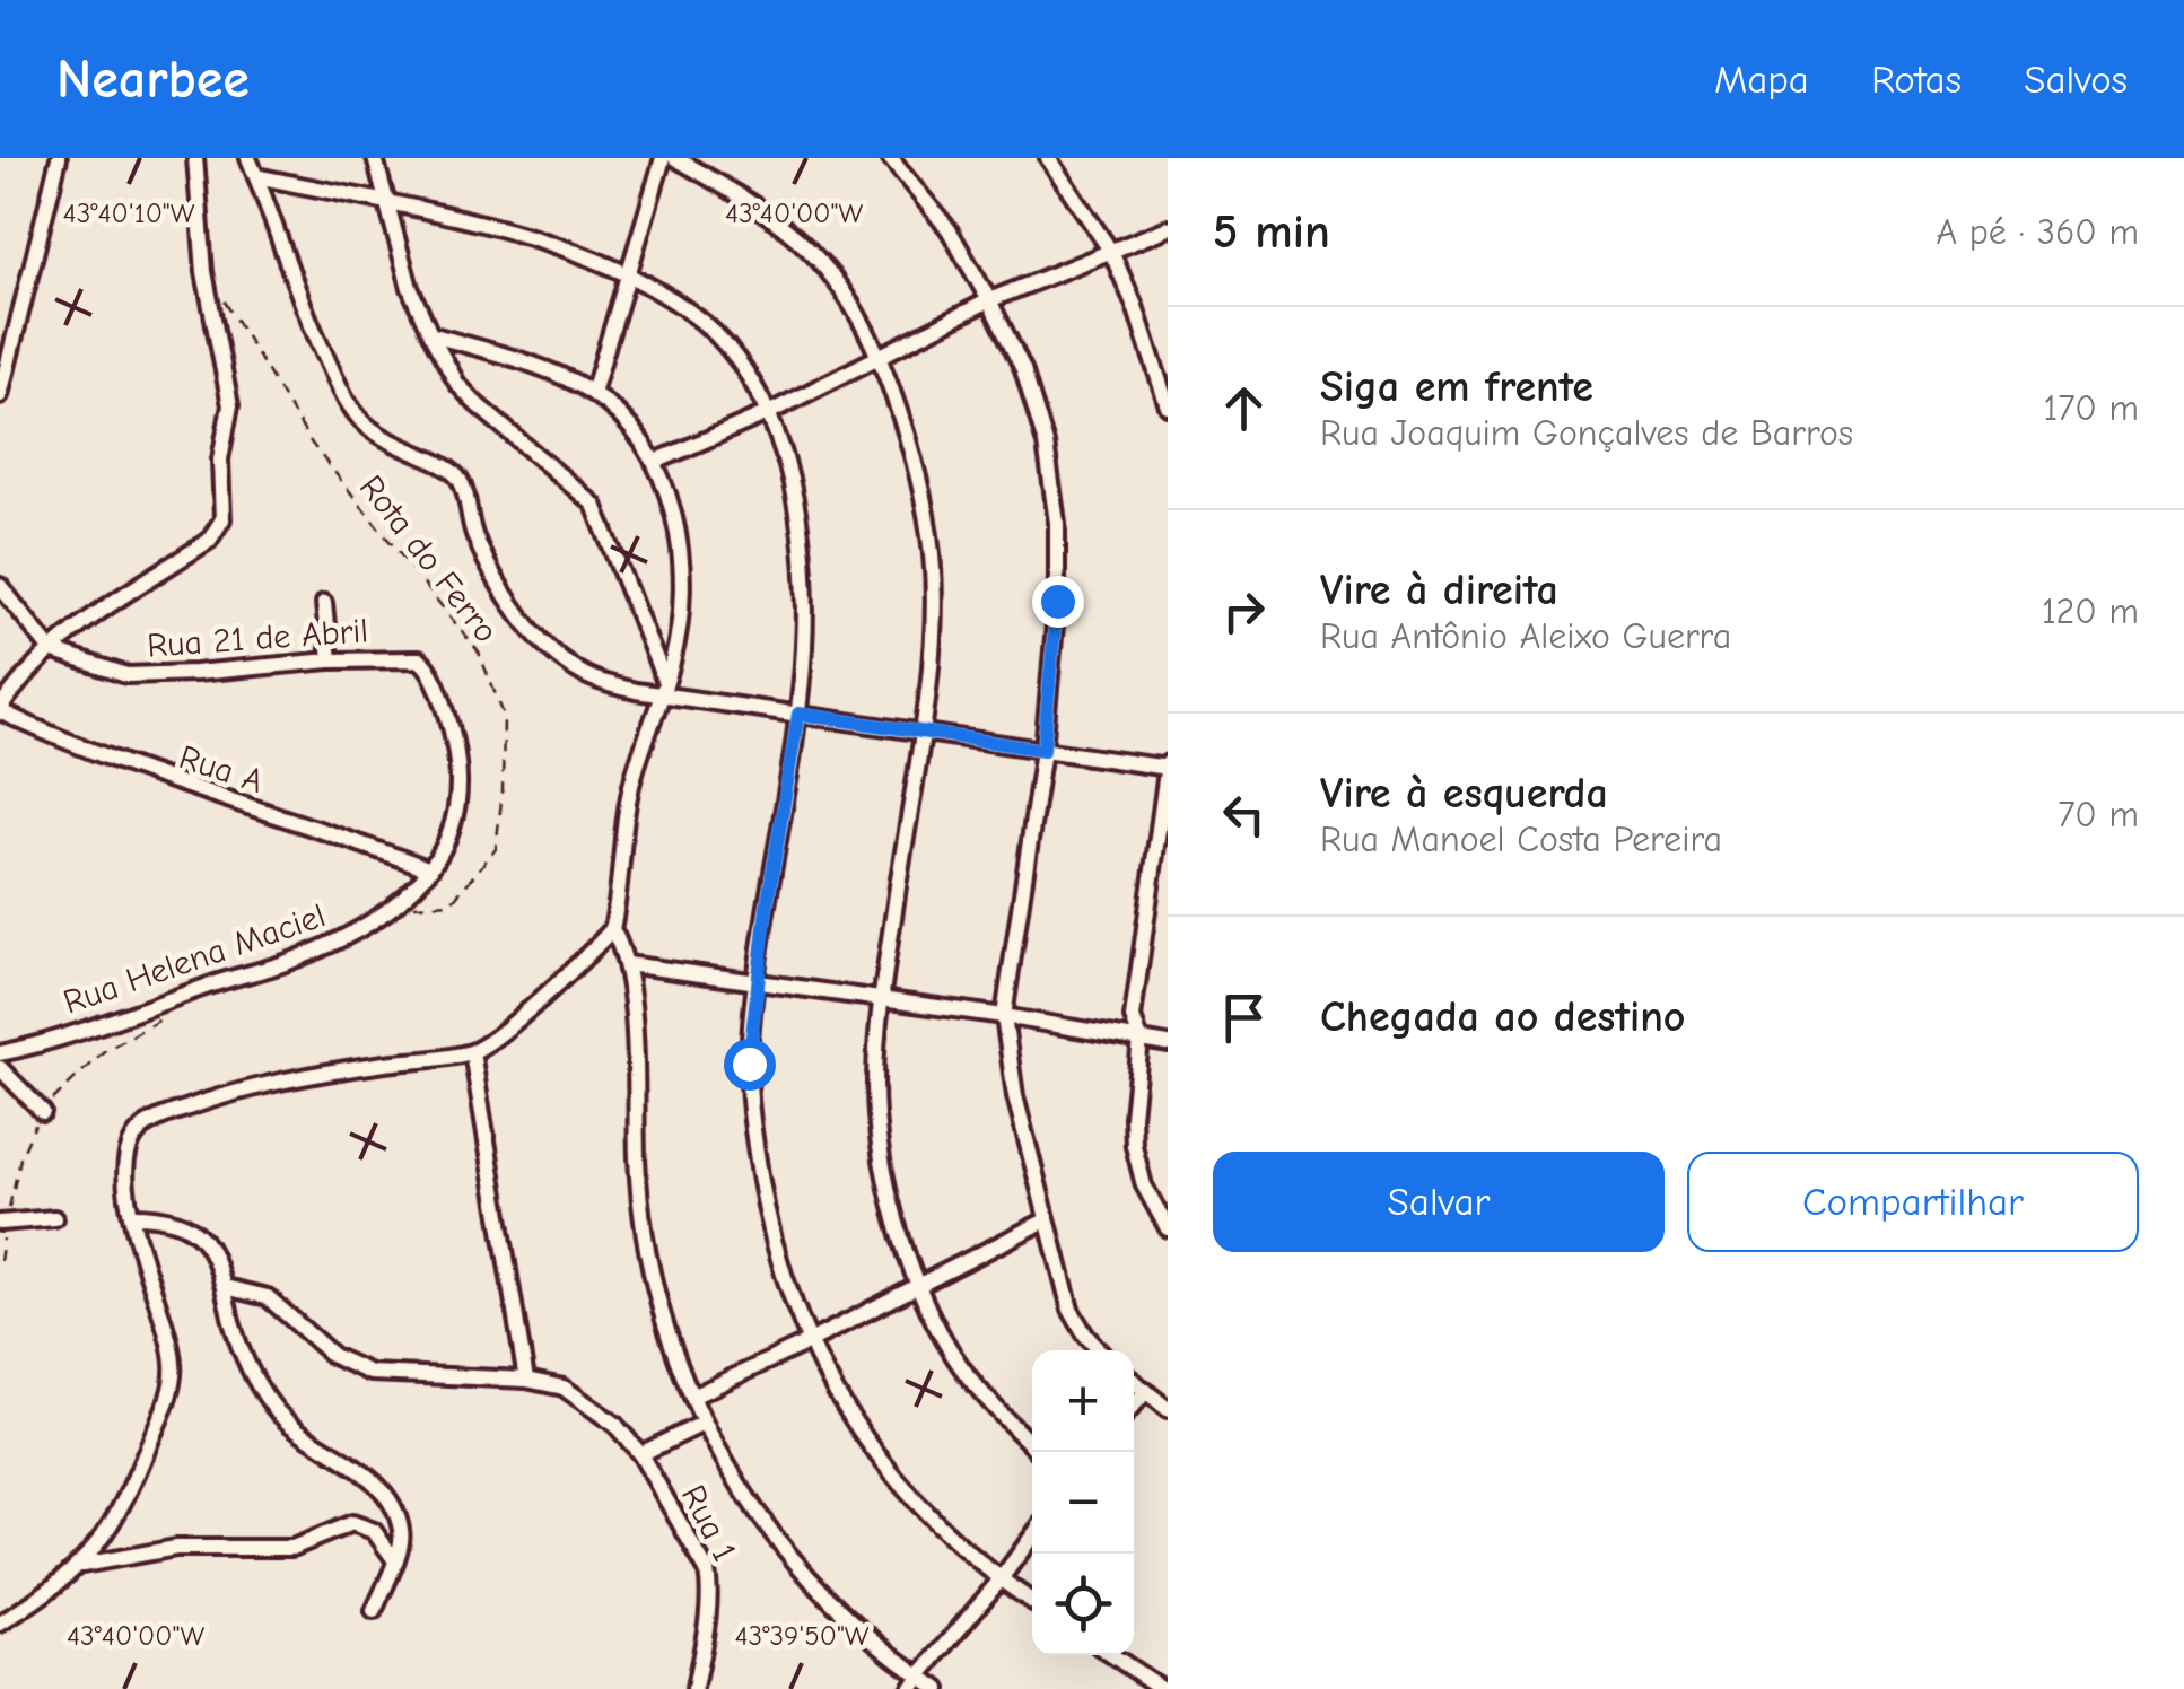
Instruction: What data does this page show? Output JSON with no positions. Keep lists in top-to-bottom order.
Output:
{
  "streets": {
    "street": [
      "Rua 21 de Abril",
      "Rua A",
      "Rua Helena Maciel",
      "Rua 1"
    ],
    "path": ["Rota do Ferro"]
  },
  "crossings": [
    ["Rota do Ferro", "Rua Helena Maciel"],
    ["Rua 21 de Abril", "Rua Helena Maciel"],
    ["Rua A", "Rua Helena Maciel"]
  ],
  "page": {
    "header": "Nearbee",
    "nav": ["Mapa", "Rotas", "Salvos"],
    "heading": ["5 min", "A pé · 360 m"],
    "list": [
      ["Siga em frente", "Rua Joaquim Gonçalves de Barros", "170 m"],
      ["Vire à direita", "Rua Antônio Aleixo Guerra", "120 m"],
      ["Vire à esquerda", "Rua Manoel Costa Pereira", "70 m"],
      "Chegada ao destino"
    ],
    "buttons": ["Salvar", "Compartilhar"],
    "map_buttons": ["+", "−"]
  },
  "coordinates": ["43°40'10\"W", "43°40'00\"W", "43°39'50\"W"]
}
